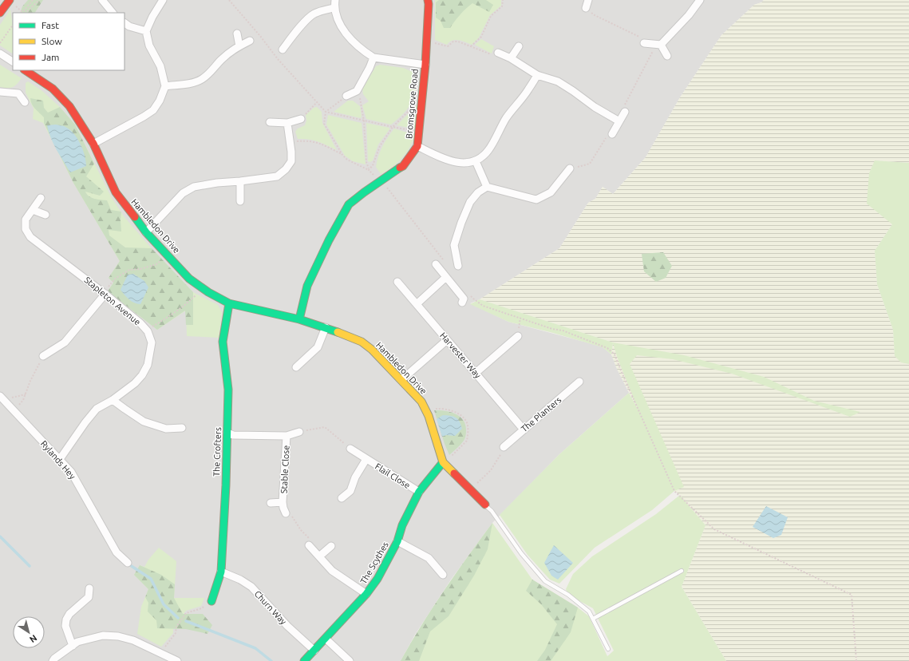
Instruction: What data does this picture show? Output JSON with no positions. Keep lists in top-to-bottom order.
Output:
{
  "streets": {
    "street": [
      "Bromsgrove Road",
      "Hambledon Drive",
      "Stapleton Avenue",
      "Harvester Way",
      "The Planters",
      "The Crofters",
      "Rylands Hey",
      "Stable Close",
      "Flail Close",
      "The Scythes",
      "Churn Way"
    ]
  },
  "crossings": [
    ["Bromsgrove Road", "Hambledon Drive"],
    ["Hambledon Drive", "The Crofters"],
    ["Hambledon Drive", "The Scythes"],
    ["Stapleton Avenue", "Rylands Hey"],
    ["Harvester Way", "The Planters"],
    ["The Crofters", "Stable Close"],
    ["The Crofters", "Churn Way"],
    ["Flail Close", "The Scythes"],
    ["The Scythes", "Churn Way"]
  ],
  "legend": ["Fast", "Slow", "Jam"],
  "north": "bottom right"
}
